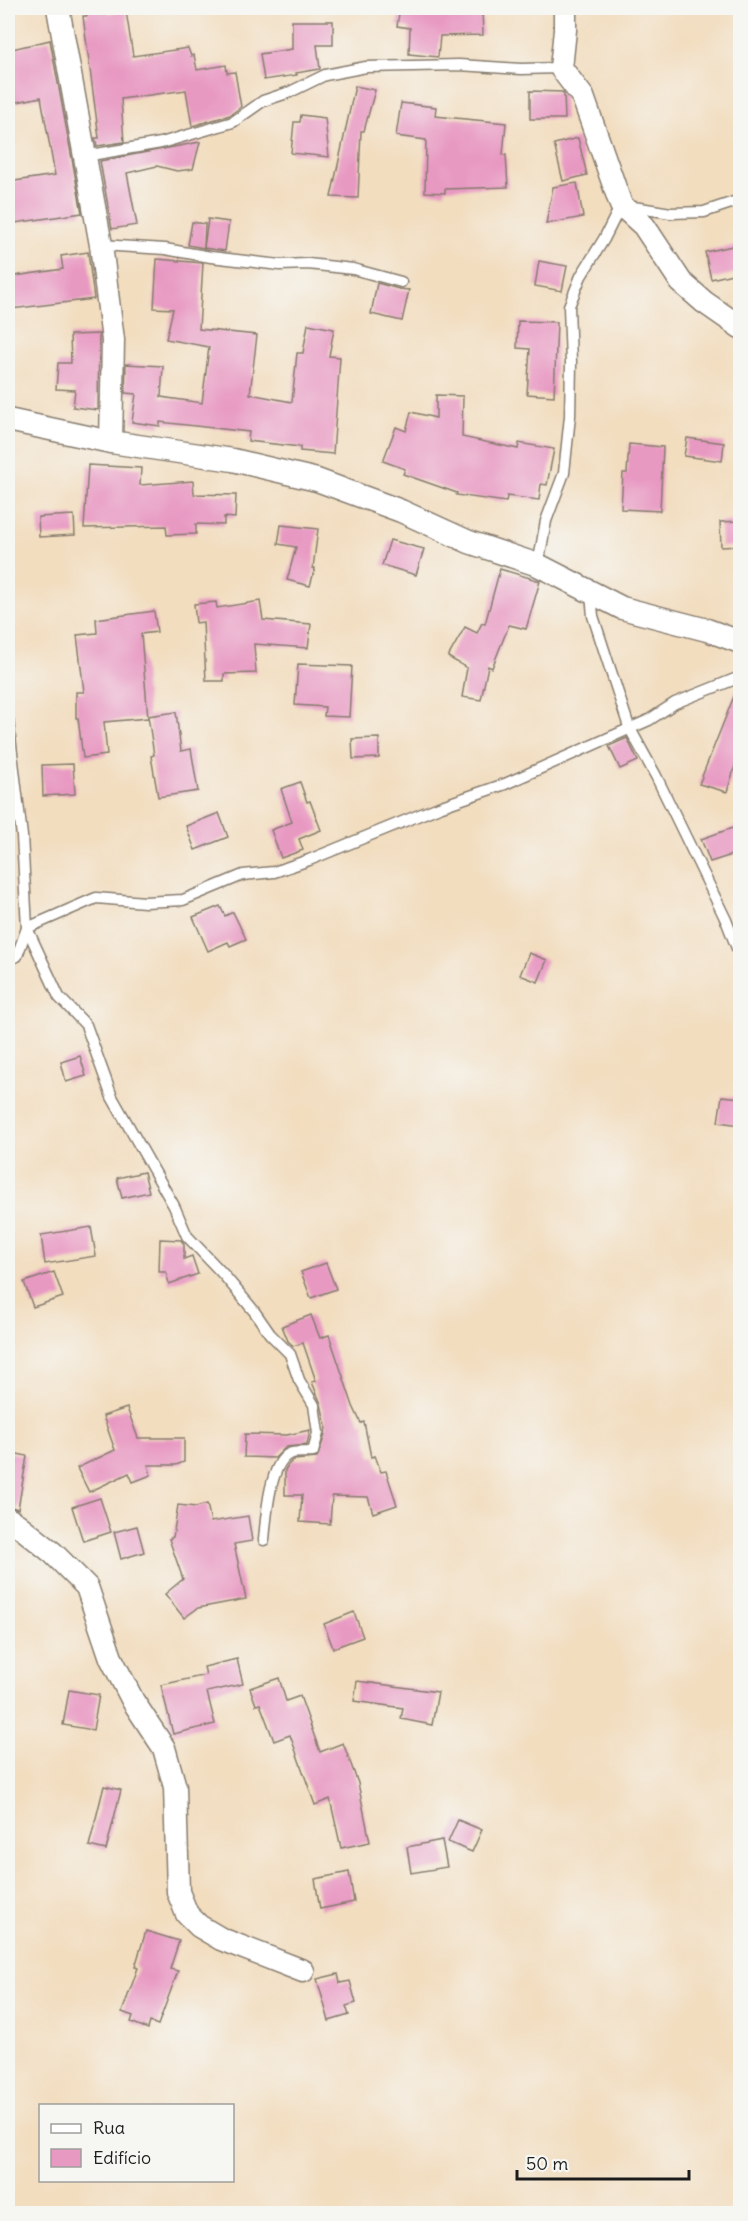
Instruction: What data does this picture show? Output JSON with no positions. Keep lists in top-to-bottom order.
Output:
{
  "legend": ["Rua", "Edifício"],
  "scale_bar": "50 m"
}
